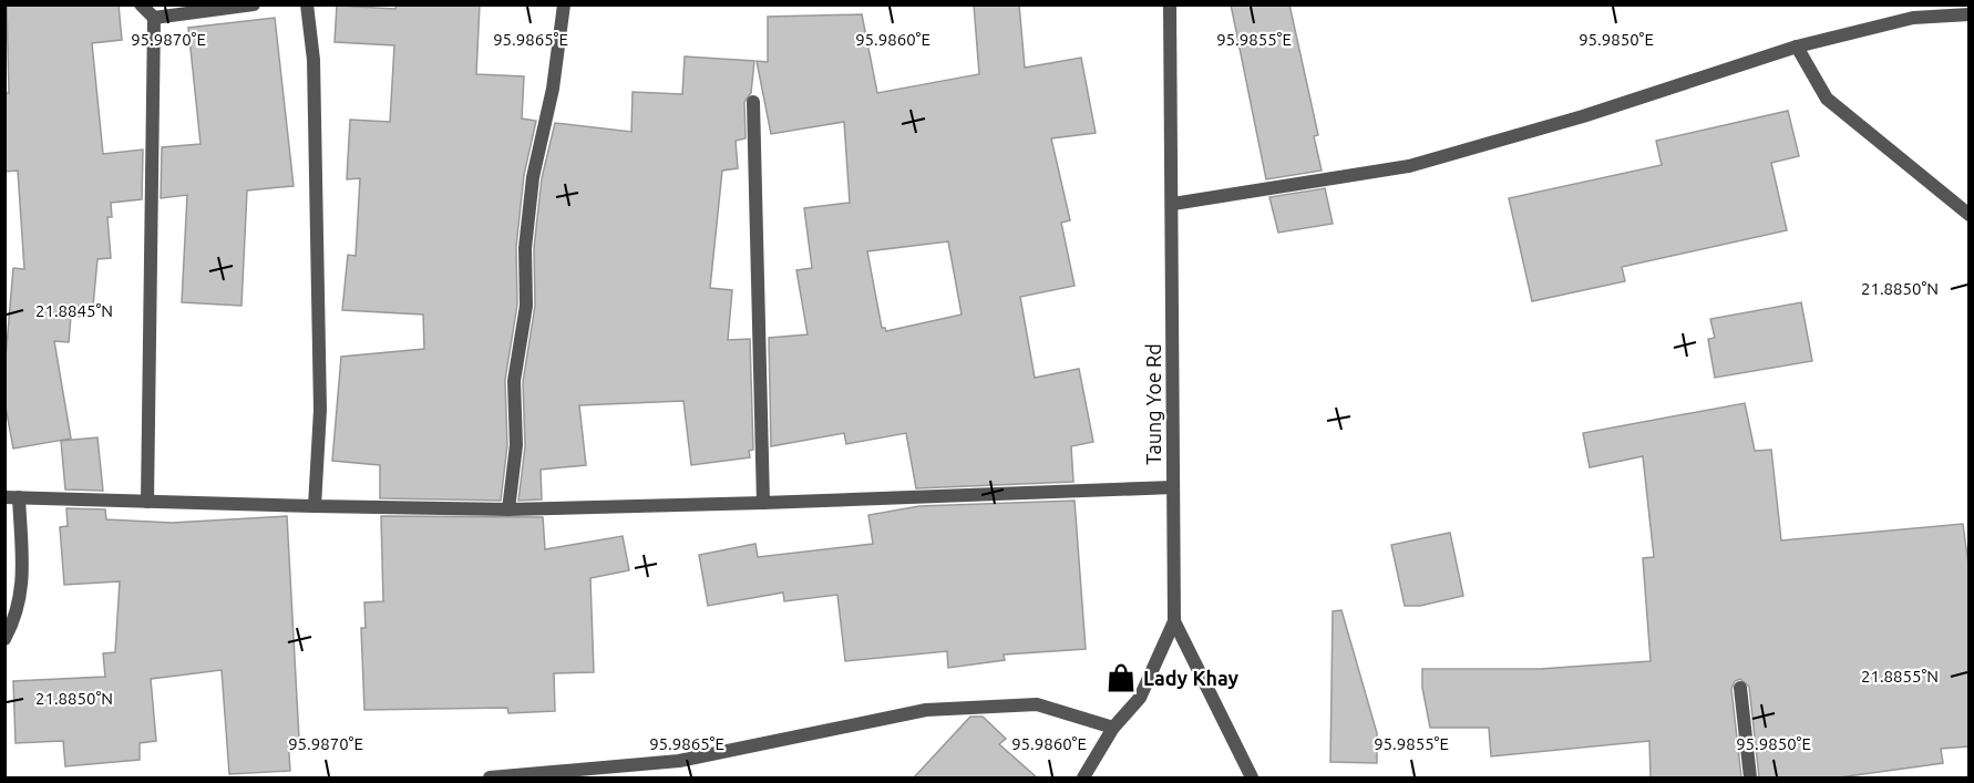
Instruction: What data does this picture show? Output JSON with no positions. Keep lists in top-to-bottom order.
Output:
{
  "streets": {
    "street": ["Taung Yoe Rd"]
  },
  "places": {
    "shop": ["Lady Khay"]
  },
  "coordinates": [
    "95.9870°E",
    "95.9865°E",
    "95.9860°E",
    "95.9855°E",
    "95.9850°E",
    "21.8850°N",
    "21.8845°N",
    "21.8855°N"
  ]
}
